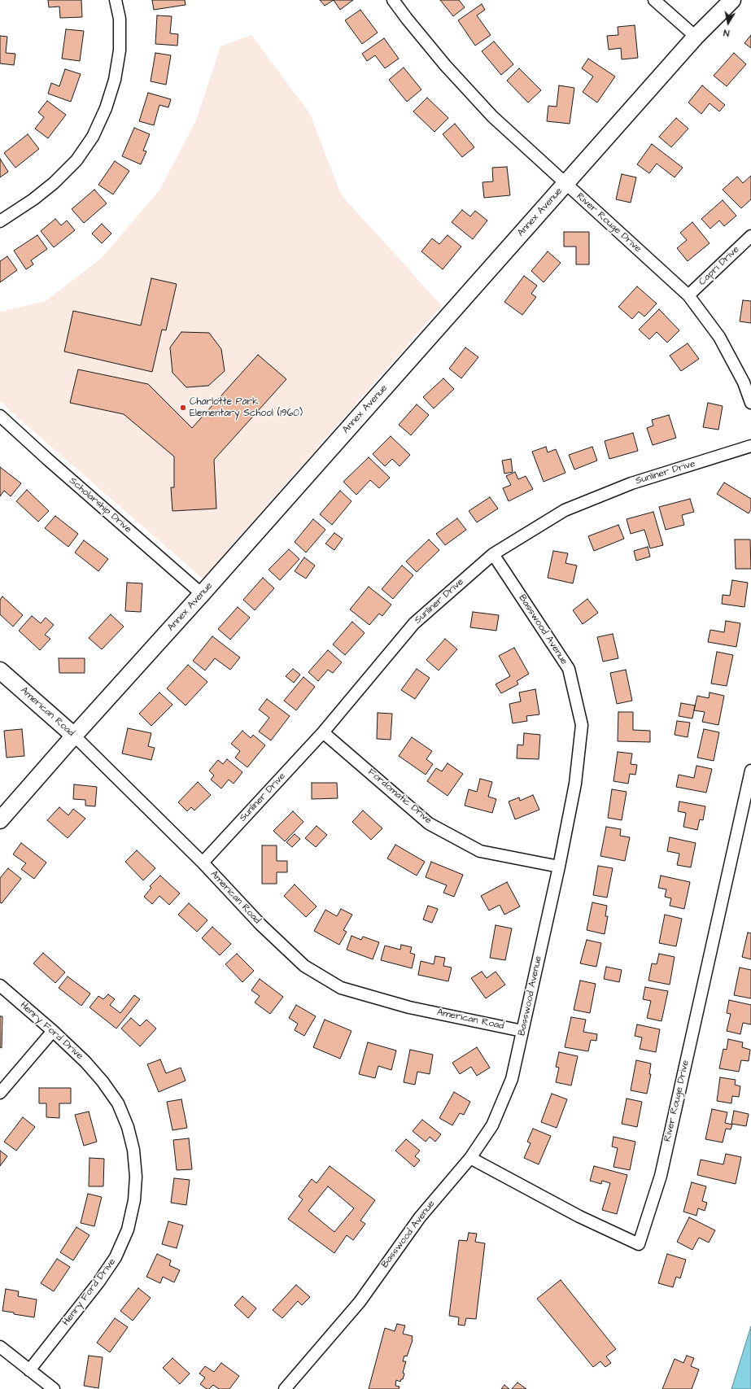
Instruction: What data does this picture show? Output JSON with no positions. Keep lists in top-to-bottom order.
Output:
{
  "streets": {
    "street": [
      "Annex Avenue",
      "River Rouge Drive",
      "Capri Drive",
      "Sunliner Drive",
      "Scholarship Drive",
      "Basswood Avenue",
      "American Road",
      "Fordomatic Drive",
      "Henry Ford Drive"
    ]
  },
  "crossings": [
    ["Annex Avenue", "River Rouge Drive"],
    ["Annex Avenue", "Scholarship Drive"],
    ["Annex Avenue", "American Road"],
    ["River Rouge Drive", "Capri Drive"],
    ["River Rouge Drive", "Basswood Avenue"],
    ["Sunliner Drive", "Basswood Avenue"],
    ["Sunliner Drive", "American Road"],
    ["Sunliner Drive", "Fordomatic Drive"],
    ["Basswood Avenue", "American Road"],
    ["Basswood Avenue", "Fordomatic Drive"]
  ],
  "places": ["Charlotte Park Elementary School (1960)"],
  "north": "bottom"
}
